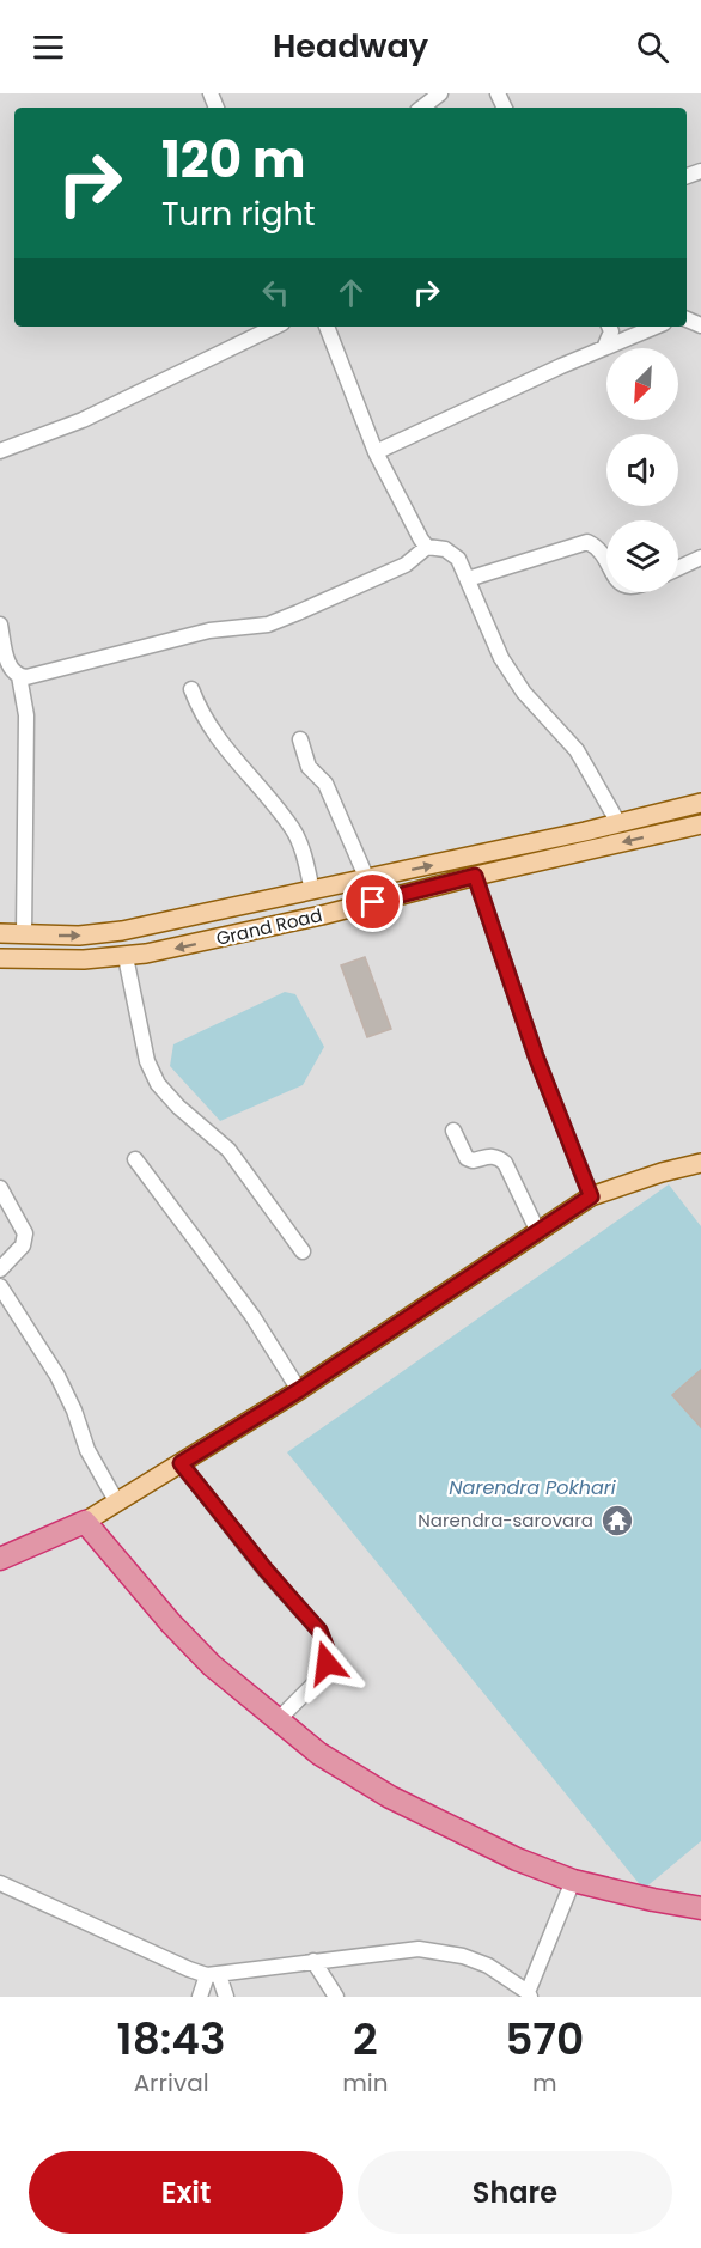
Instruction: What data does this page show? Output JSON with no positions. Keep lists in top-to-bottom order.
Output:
{
  "streets": {
    "main road": ["Grand Road"]
  },
  "water": ["Narendra Pokhari"],
  "places": {
    "temple": ["Narendra-sarovara"]
  },
  "north": "bottom left",
  "page": {
    "header": "Headway",
    "turn": ["120 m", "Turn right"],
    "eta": [
      "18:43",
      "Arrival",
      "2",
      "min",
      "570",
      "m"
    ],
    "buttons": ["Exit", "Share"]
  }
}
